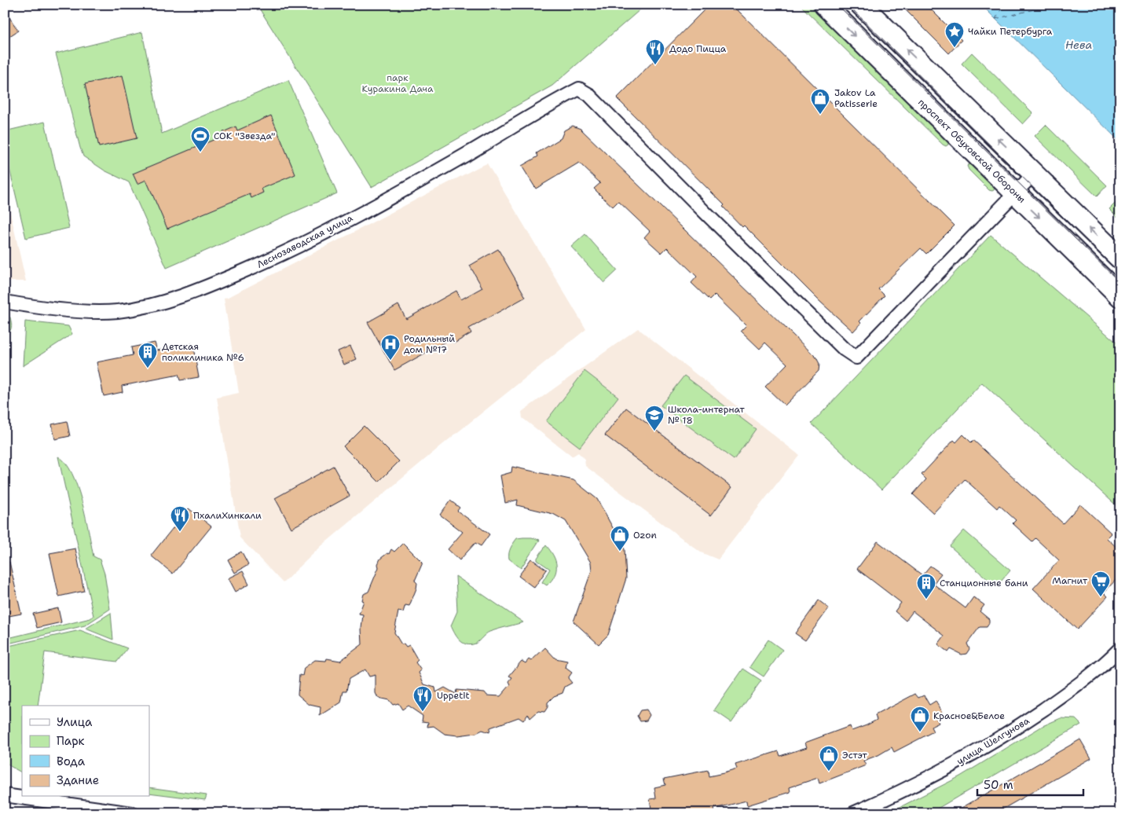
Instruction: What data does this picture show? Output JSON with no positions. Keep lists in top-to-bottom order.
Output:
{
  "streets": {
    "main road": ["проспект Обуховской Обороны"],
    "street": ["Леснозаводская улица", "улица Шелгунова"]
  },
  "crossings": [
    ["проспект Обуховской Обороны", "Леснозаводская улица"]
  ],
  "water": ["Нева"],
  "parks": ["парк Куракина Дача"],
  "places": {
    "place": ["Чайки Петербурга"],
    "restaurant": ["Додо Пицца", "ПхалиХинкали", "Uppetit"],
    "shop": [
      "Jakov La Patisserie",
      "Ozon",
      "Красное&Белое",
      "Эстэт"
    ],
    "sports": ["СОК \"Звезда\""],
    "hospital": ["Родильный дом №17"],
    "building": ["Детская поликлиника №6", "Станционные бани"],
    "school or university": ["Школа-интернат № 18"],
    "supermarket": ["Магнит"]
  },
  "legend": [
    "Улица",
    "Парк",
    "Вода",
    "Здание"
  ],
  "scale_bar": "50 m"
}
